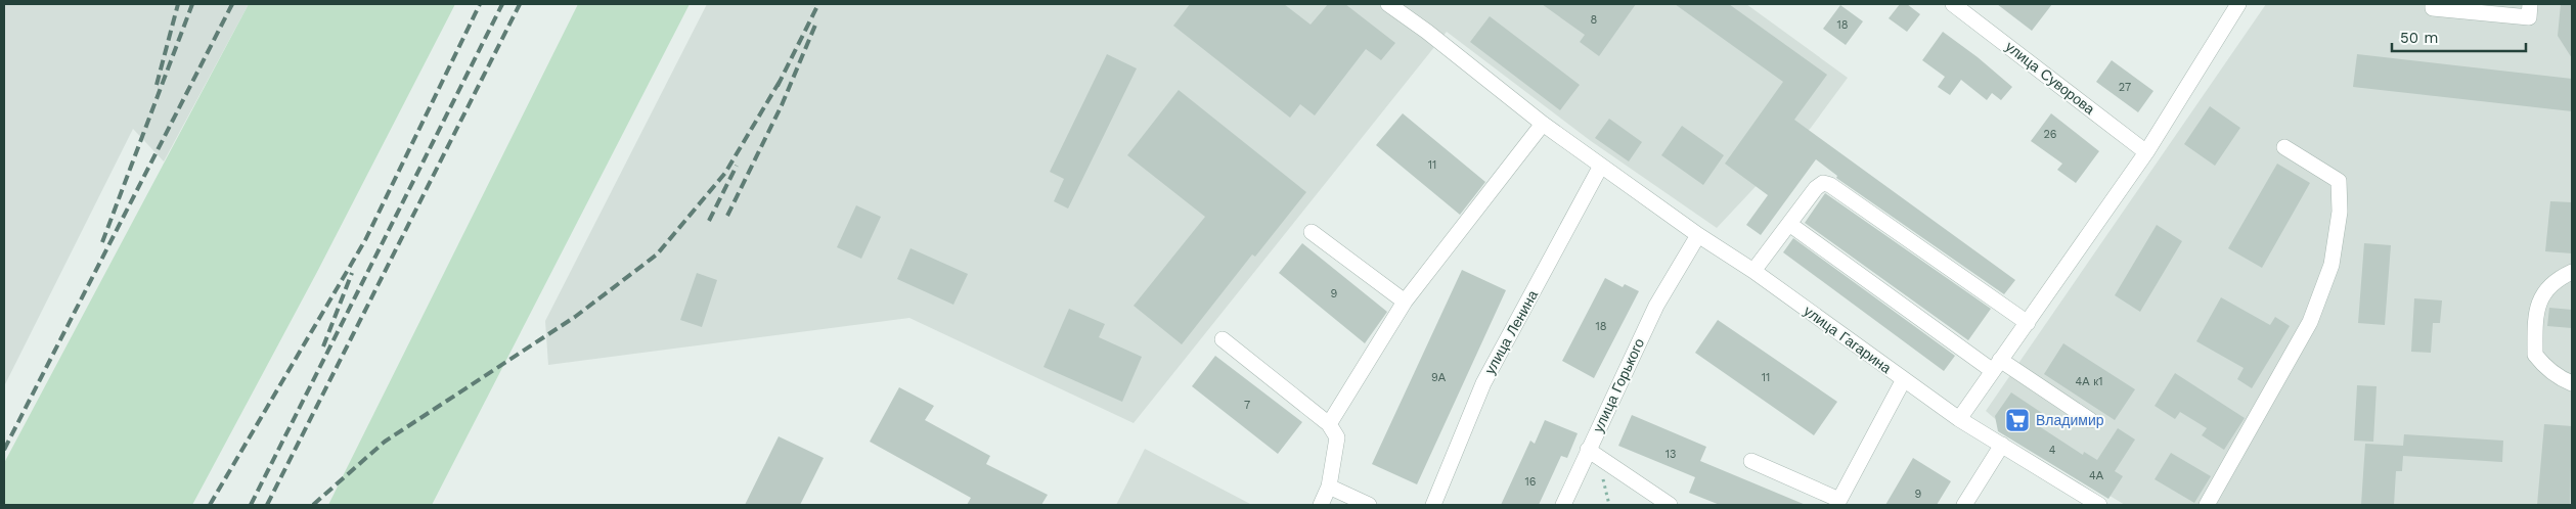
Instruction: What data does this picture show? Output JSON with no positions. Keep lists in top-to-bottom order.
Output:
{
  "streets": {
    "street": [
      "улица Суворова",
      "улица Ленина",
      "улица Гагарина",
      "улица Горького"
    ]
  },
  "crossings": [
    ["улица Ленина", "улица Гагарина"],
    ["улица Гагарина", "улица Горького"]
  ],
  "places": {
    "supermarket": ["Владимир"]
  },
  "house_numbers": [
    "8",
    "18",
    "27",
    "26",
    "11",
    "9",
    "18",
    "9А",
    "11",
    "4А к1",
    "7",
    "4",
    "13",
    "4А",
    "16",
    "9"
  ],
  "scale_bar": "50 m"
}
